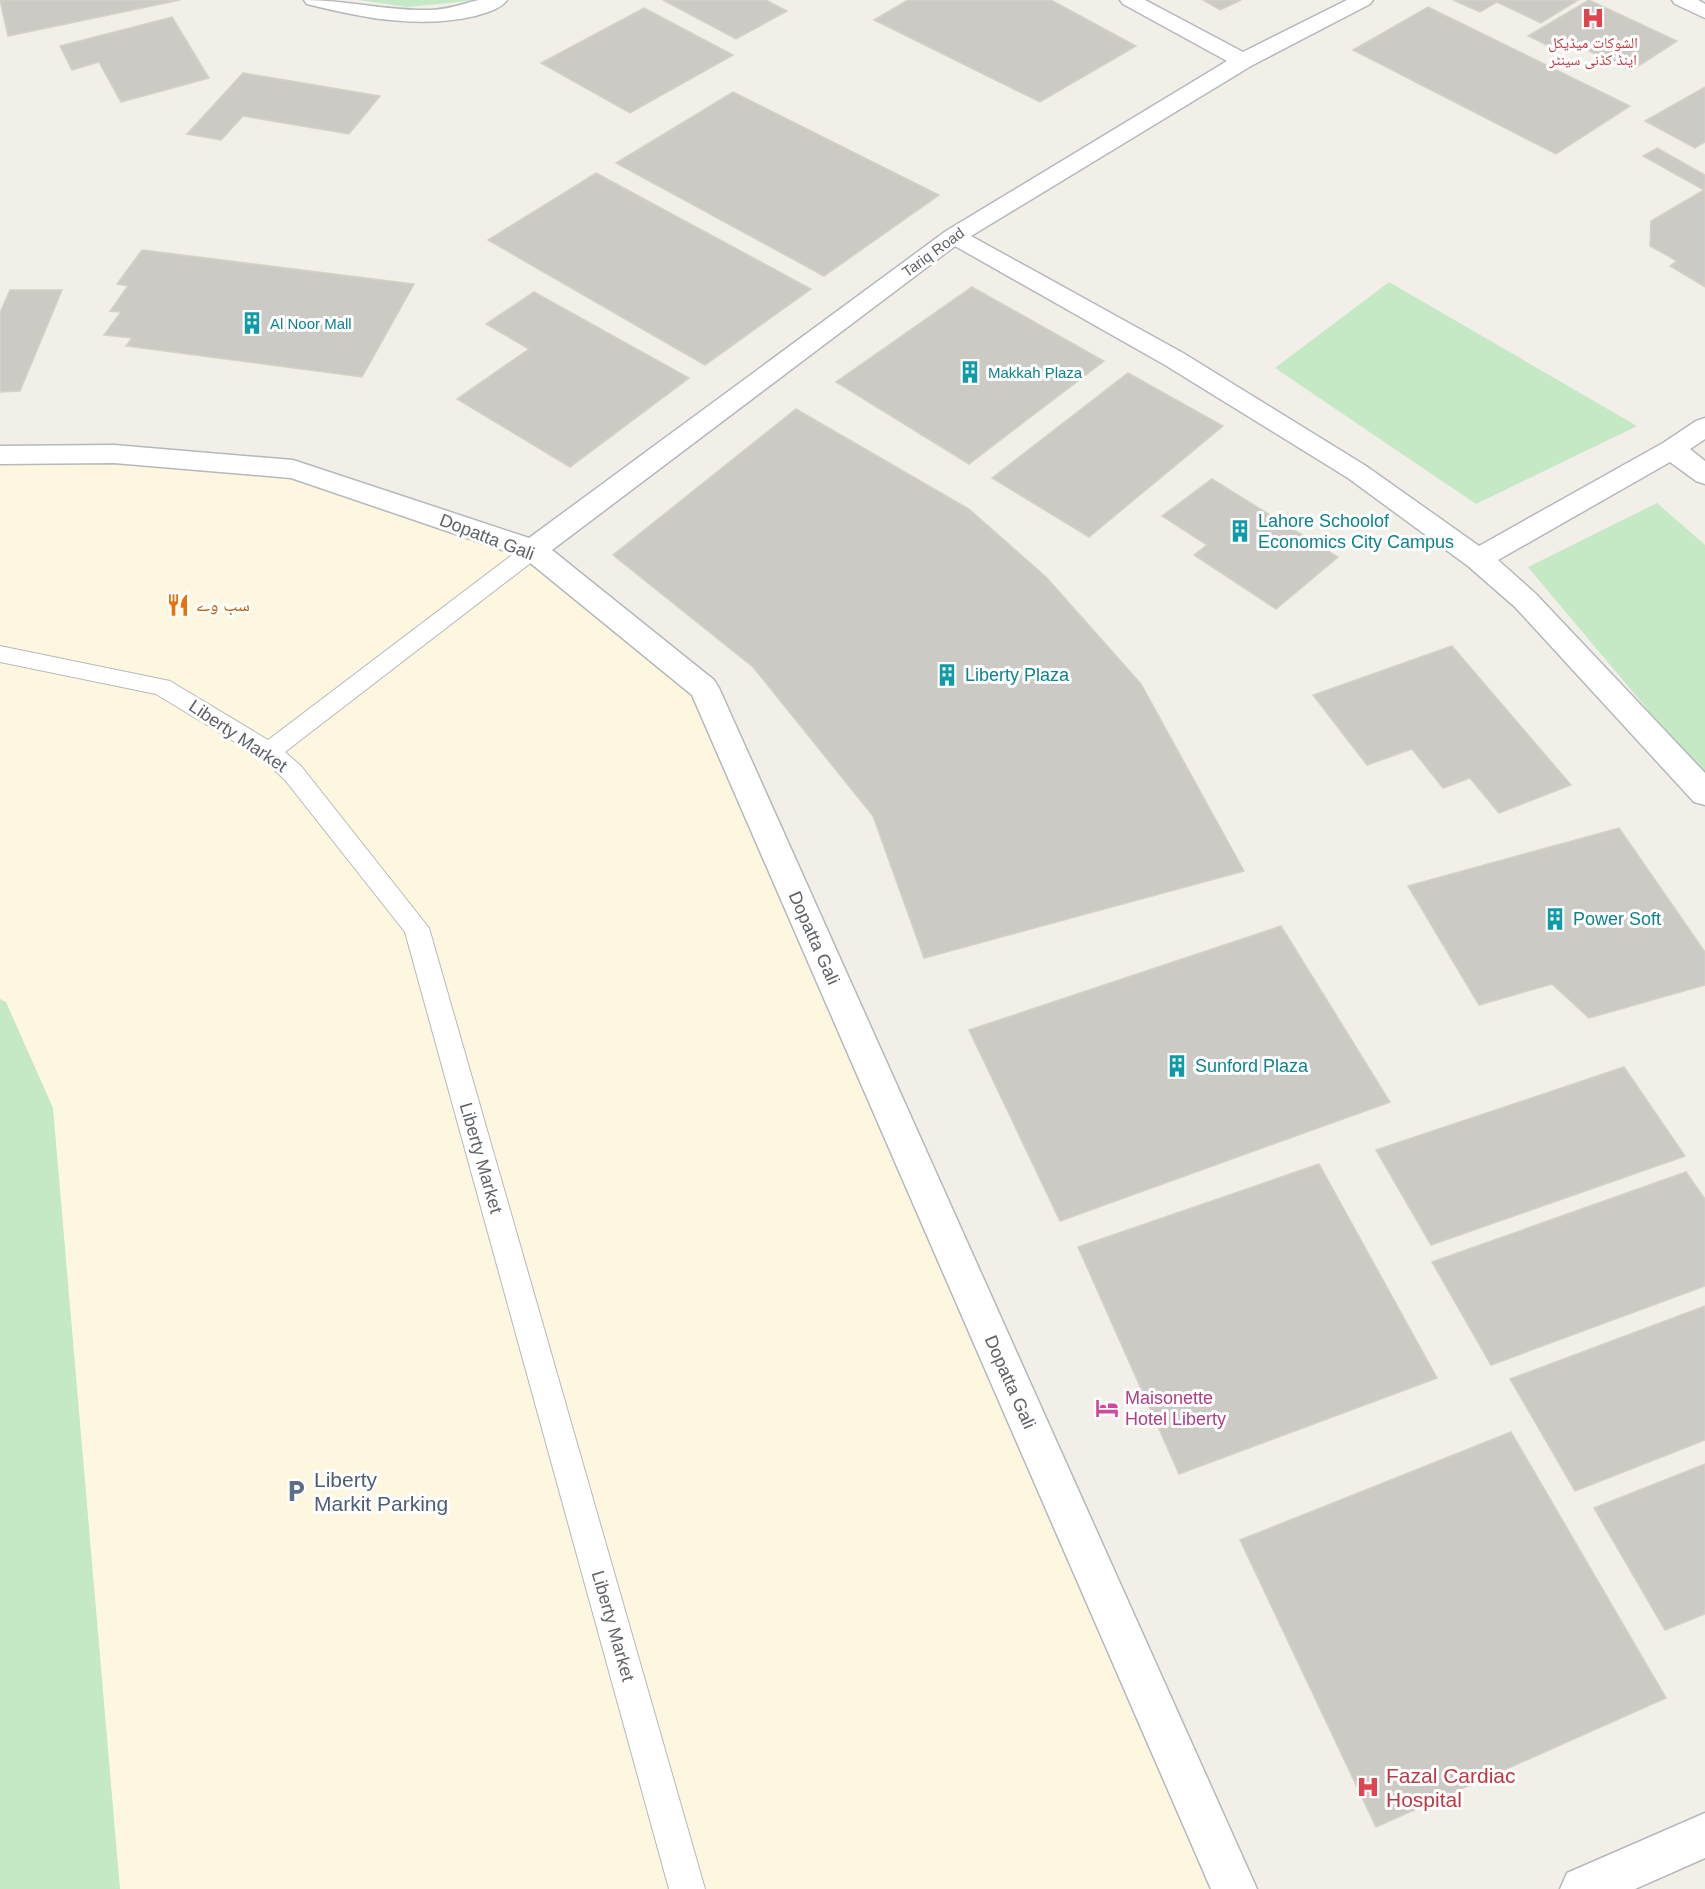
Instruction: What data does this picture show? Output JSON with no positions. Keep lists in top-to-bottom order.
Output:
{
  "streets": {
    "street": ["Tariq Road", "Dopatta Gali"],
    "lane": ["Liberty Market"]
  },
  "crossings": [
    ["Tariq Road", "Dopatta Gali"]
  ],
  "places": {
    "hospital": ["الشوکات میڈیکل اینڈ کڈنی سینٹر", "Fazal Cardiac Hospital"],
    "building": [
      "Al Noor Mall",
      "Makkah Plaza",
      "Lahore Schoolof Economics City Campus",
      "Liberty Plaza",
      "Power Soft",
      "Sunford Plaza"
    ],
    "restaurant": ["سب وے"],
    "hotel": ["Maisonette Hotel Liberty"],
    "parking": ["Liberty Markit Parking"]
  }
}
